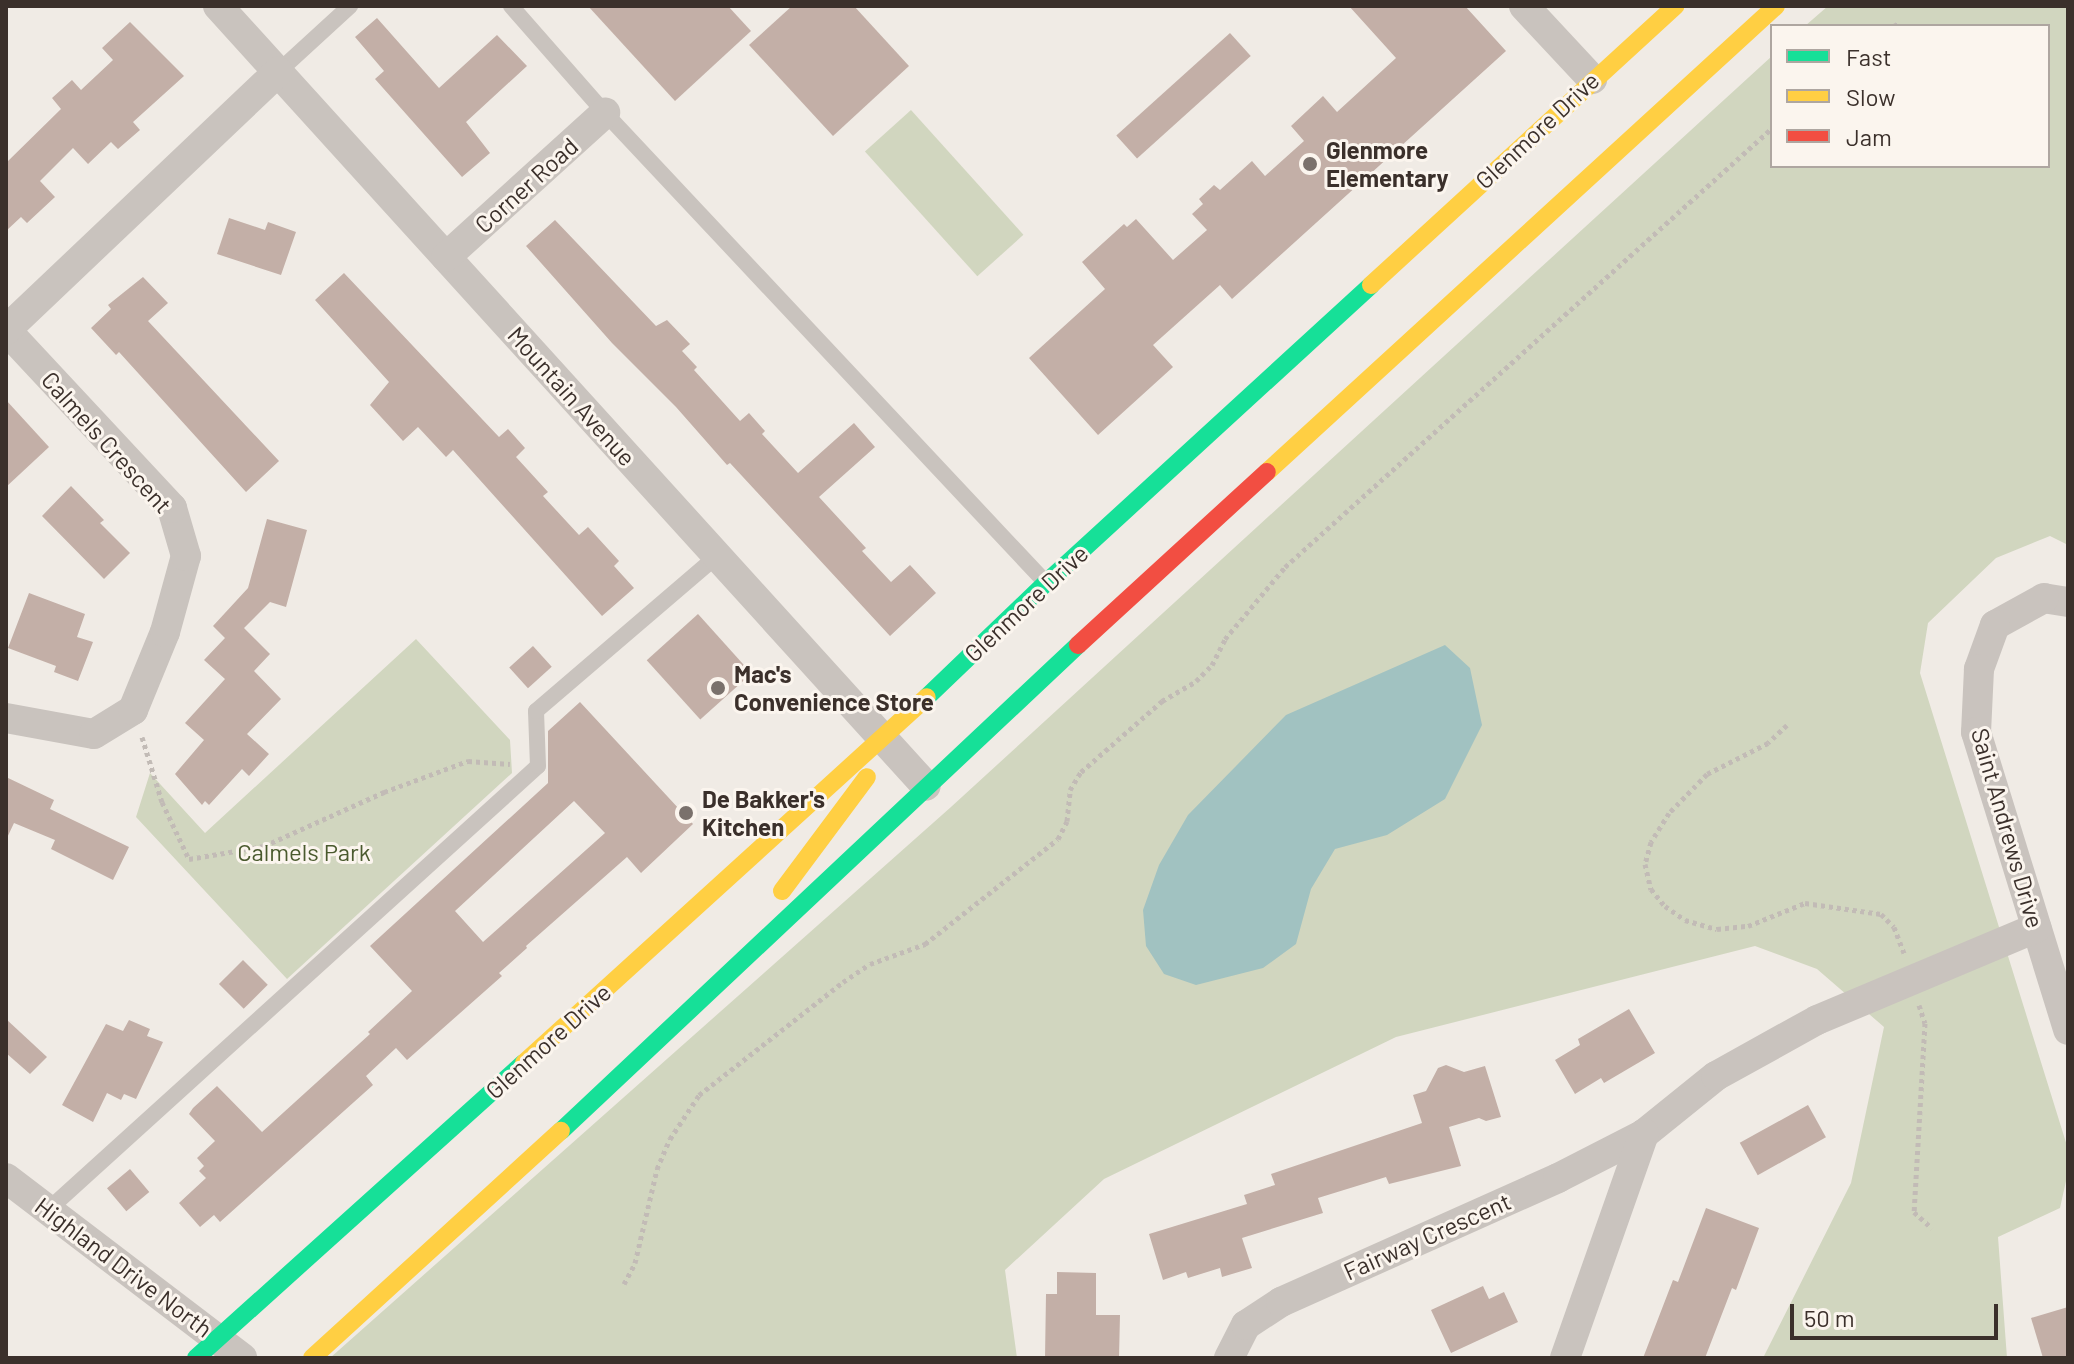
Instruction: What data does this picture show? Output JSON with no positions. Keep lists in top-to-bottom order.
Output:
{
  "streets": {
    "main road": ["Glenmore Drive"],
    "street": [
      "Corner Road",
      "Mountain Avenue",
      "Calmels Crescent",
      "Saint Andrews Drive",
      "Fairway Crescent",
      "Highland Drive North"
    ]
  },
  "crossings": [
    ["Glenmore Drive", "Mountain Avenue"],
    ["Glenmore Drive", "Highland Drive North"],
    ["Corner Road", "Mountain Avenue"],
    ["Mountain Avenue", "Calmels Crescent"],
    ["Saint Andrews Drive", "Fairway Crescent"]
  ],
  "parks": ["Calmels Park"],
  "places": ["Glenmore Elementary", "Mac's Convenience Store", "De Bakker's Kitchen"],
  "legend": ["Fast", "Slow", "Jam"],
  "scale_bar": "50 m"
}
